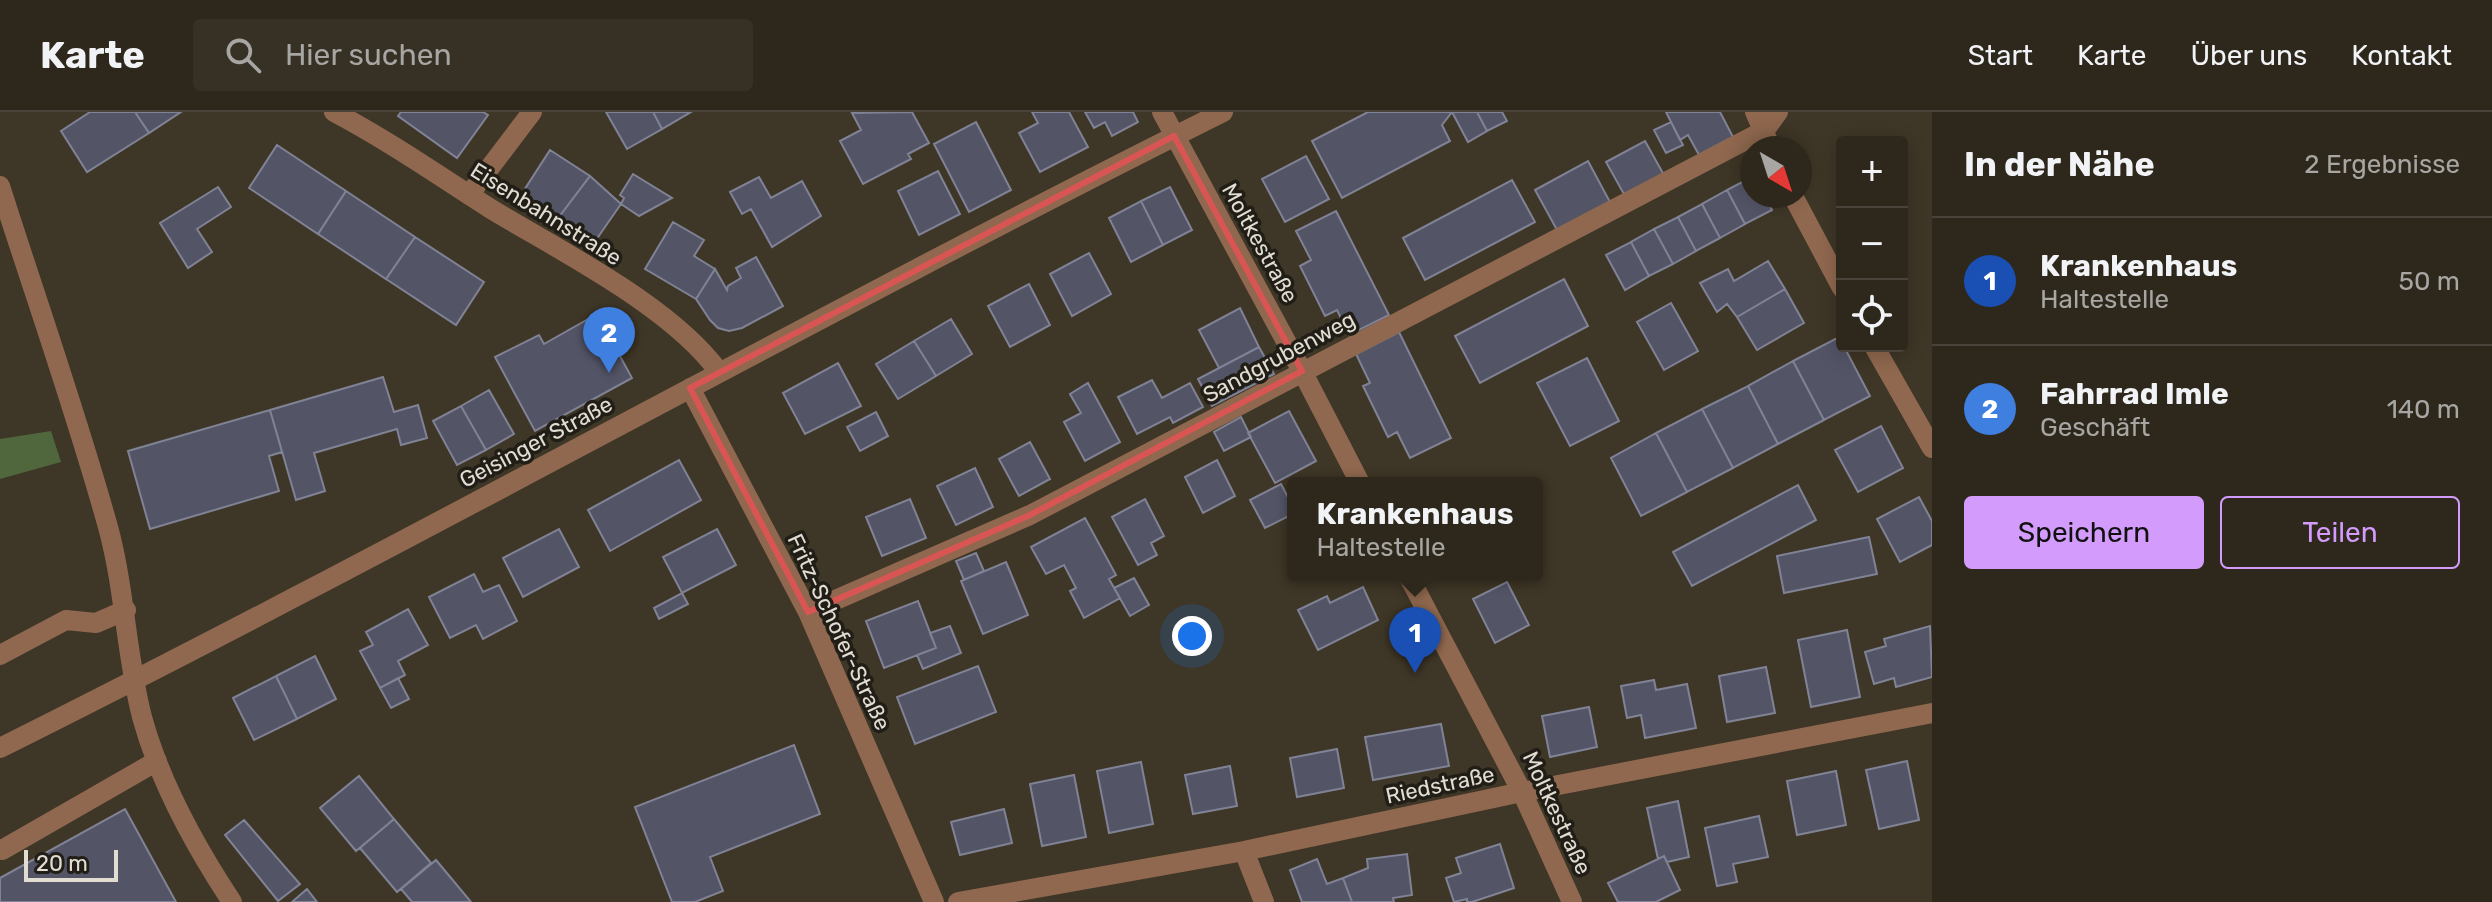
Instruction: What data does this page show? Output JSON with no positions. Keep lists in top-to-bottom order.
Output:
{
  "streets": {
    "street": [
      "Eisenbahnstraße",
      "Moltkestraße",
      "Sandgrubenweg",
      "Geisinger Straße",
      "Fritz-Schofer-Straße",
      "Riedstraße"
    ]
  },
  "crossings": [
    ["Eisenbahnstraße", "Geisinger Straße"],
    ["Moltkestraße", "Sandgrubenweg"],
    ["Moltkestraße", "Geisinger Straße"],
    ["Moltkestraße", "Riedstraße"],
    ["Sandgrubenweg", "Fritz-Schofer-Straße"],
    ["Geisinger Straße", "Fritz-Schofer-Straße"]
  ],
  "scale_bar": "20 m",
  "north": "bottom right",
  "page": {
    "header": "Karte",
    "search": "Hier suchen",
    "nav": [
      "Start",
      "Karte",
      "Über uns",
      "Kontakt"
    ],
    "heading": ["In der Nähe", "2 Ergebnisse"],
    "map_buttons": ["+", "−"],
    "list": [
      {
        "mark": "1",
        "name": "Krankenhaus",
        "note": "Haltestelle",
        "value": "50 m"
      },
      {
        "mark": "2",
        "name": "Fahrrad Imle",
        "note": "Geschäft",
        "value": "140 m"
      }
    ],
    "pins": ["2", "1"],
    "buttons": ["Speichern", "Teilen"],
    "popup": ["Krankenhaus", "Haltestelle"],
    "scale": "20 m"
  }
}
